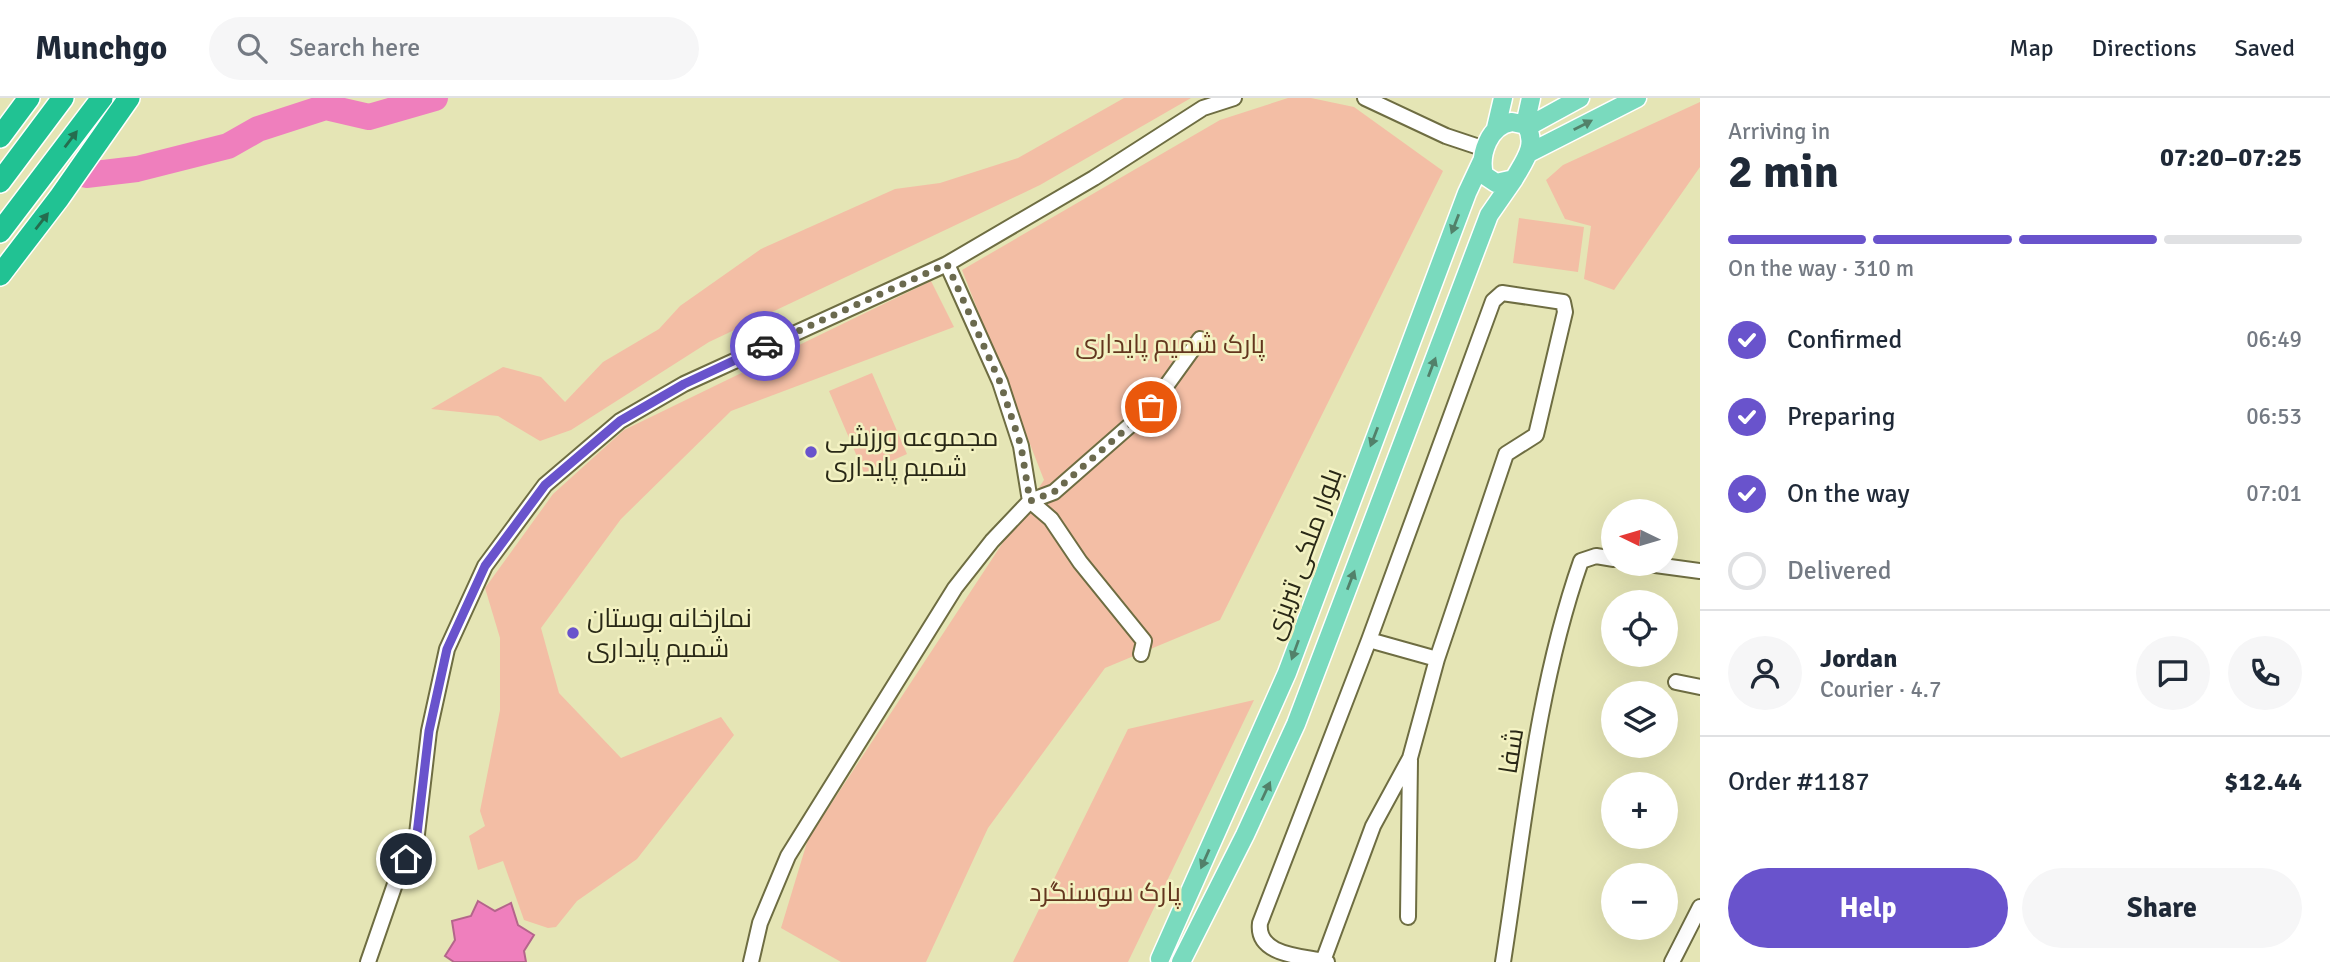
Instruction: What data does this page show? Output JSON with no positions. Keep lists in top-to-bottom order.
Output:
{
  "streets": {
    "main road": ["بلوار ملکى تبریزى"],
    "street": ["شفا"]
  },
  "parks": ["پارک شمیم پایداری", "پارک سوسنگرد"],
  "places": ["مجموعه ورزشی شمیم پایداری", "نمازخانه بوستان شمیم پایداری"],
  "north": "left",
  "page": {
    "header": "Munchgo",
    "search": "Search here",
    "nav": ["Map", "Directions", "Saved"],
    "heading": ["2 min", "Arriving in", "07:20–07:25"],
    "panel": [
      "Jordan",
      "Courier · 4.7",
      "Order #1187",
      "$12.44"
    ],
    "bar": "On the way · 310 m",
    "list": [
      ["Confirmed", "06:49"],
      ["Preparing", "06:53"],
      ["On the way", "07:01"],
      "Delivered"
    ],
    "map_buttons": ["+", "−"],
    "buttons": ["Help", "Share"]
  }
}
